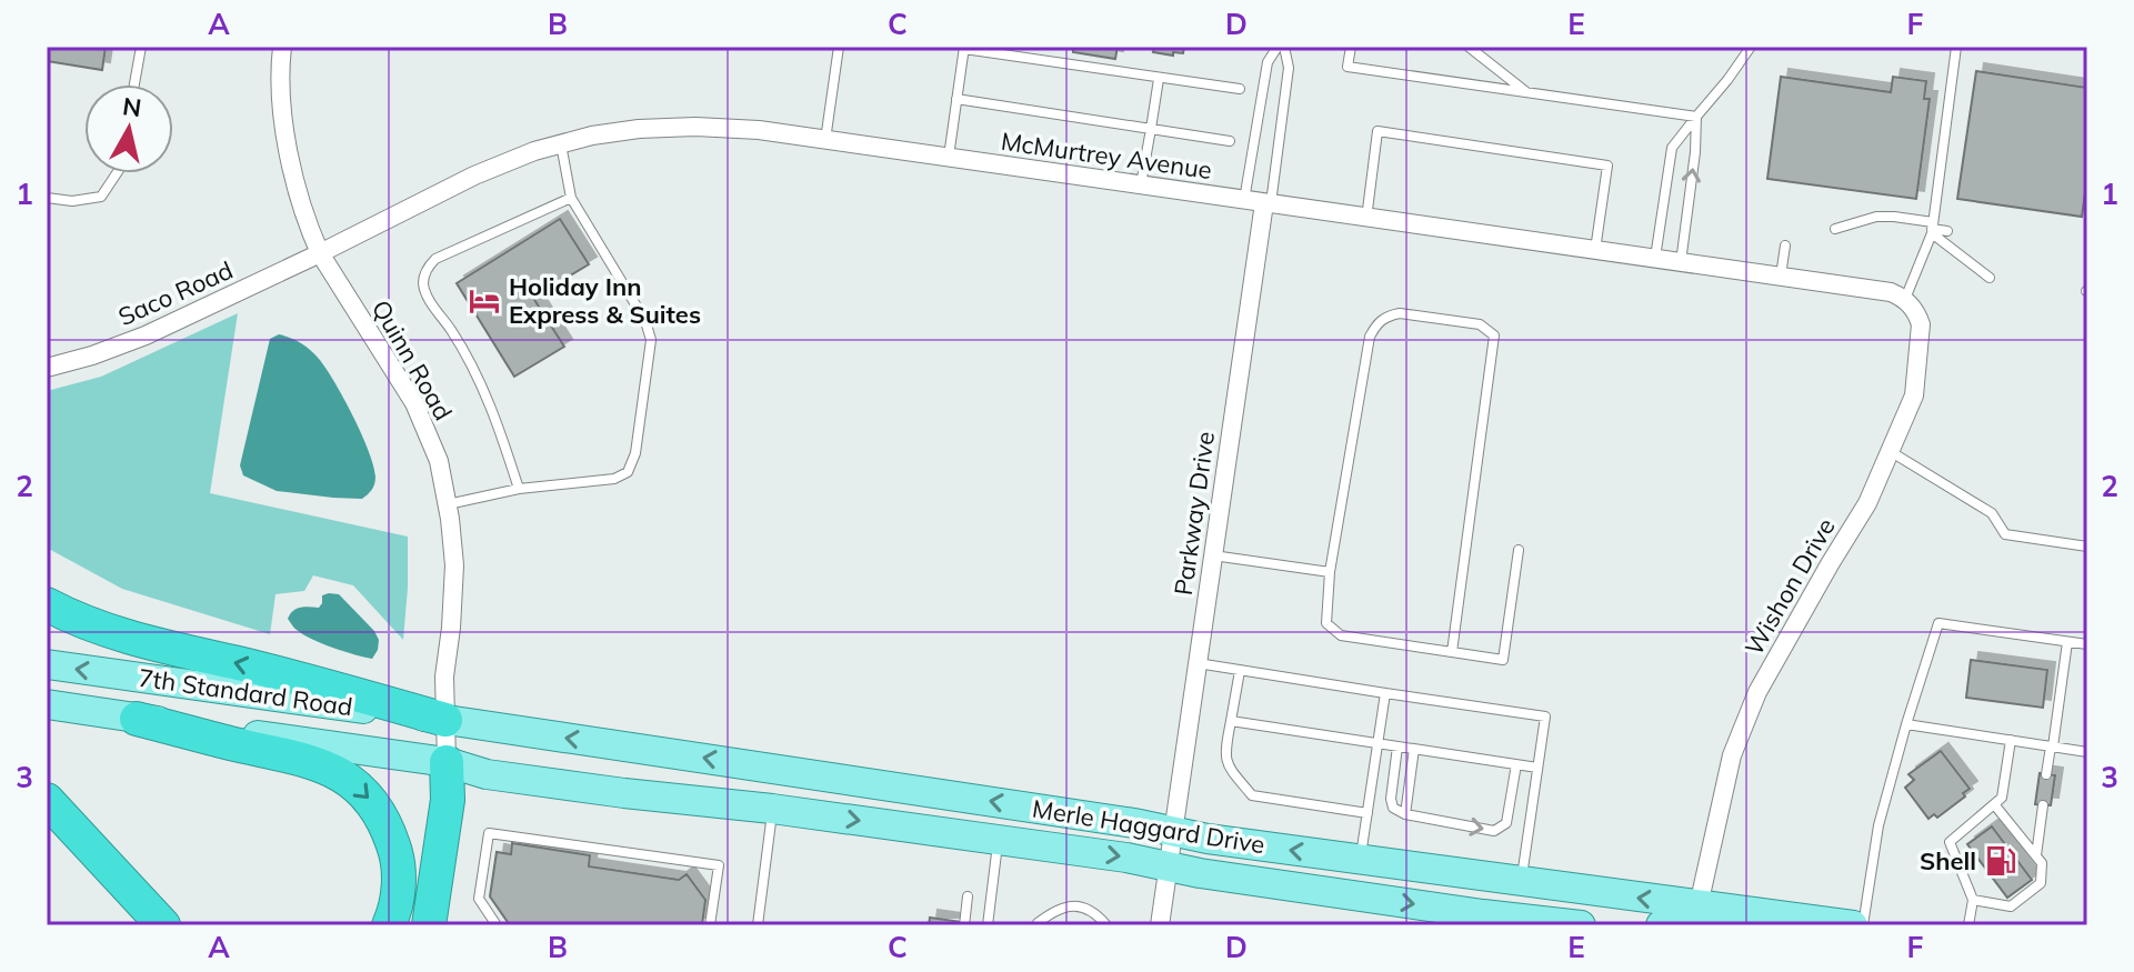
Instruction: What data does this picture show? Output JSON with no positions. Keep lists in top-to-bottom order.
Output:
{
  "streets": {
    "main road": ["7th Standard Road", "Merle Haggard Drive"],
    "street": [
      "McMurtrey Avenue",
      "Saco Road",
      "Quinn Road",
      "Parkway Drive",
      "Wishon Drive"
    ]
  },
  "crossings": [
    ["McMurtrey Avenue", "Saco Road"],
    ["McMurtrey Avenue", "Quinn Road"],
    ["McMurtrey Avenue", "Parkway Drive"],
    ["McMurtrey Avenue", "Wishon Drive"],
    ["Saco Road", "Quinn Road"],
    ["Quinn Road", "7th Standard Road"],
    ["Quinn Road", "Merle Haggard Drive"],
    ["Parkway Drive", "Merle Haggard Drive"],
    ["Wishon Drive", "Merle Haggard Drive"],
    ["7th Standard Road", "Merle Haggard Drive"]
  ],
  "places": {
    "hotel": ["Holiday Inn Express & Suites"],
    "fuel station": ["Shell"]
  },
  "north": "top",
  "grid": {
    "columns": [
      "A",
      "B",
      "C",
      "D",
      "E",
      "F"
    ],
    "rows": ["1", "2", "3"]
  }
}
